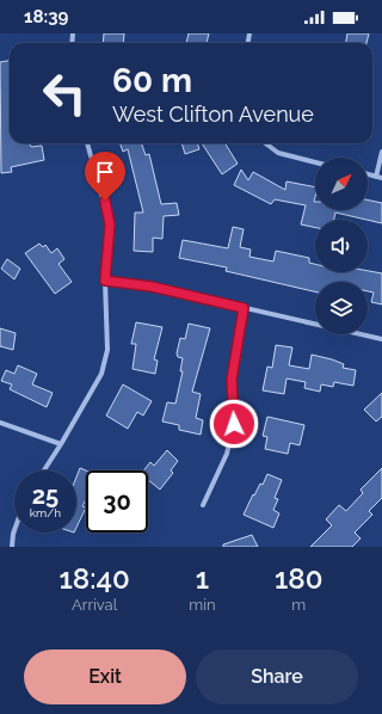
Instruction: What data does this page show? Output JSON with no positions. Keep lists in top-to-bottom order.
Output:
{
  "north": "top right",
  "page": {
    "status": "18:39",
    "turn": ["60 m", "West Clifton Avenue"],
    "speed": "25 km/h",
    "limit": "30",
    "eta": [
      "18:40",
      "Arrival",
      "1",
      "min",
      "180",
      "m"
    ],
    "buttons": ["Exit", "Share"]
  }
}
